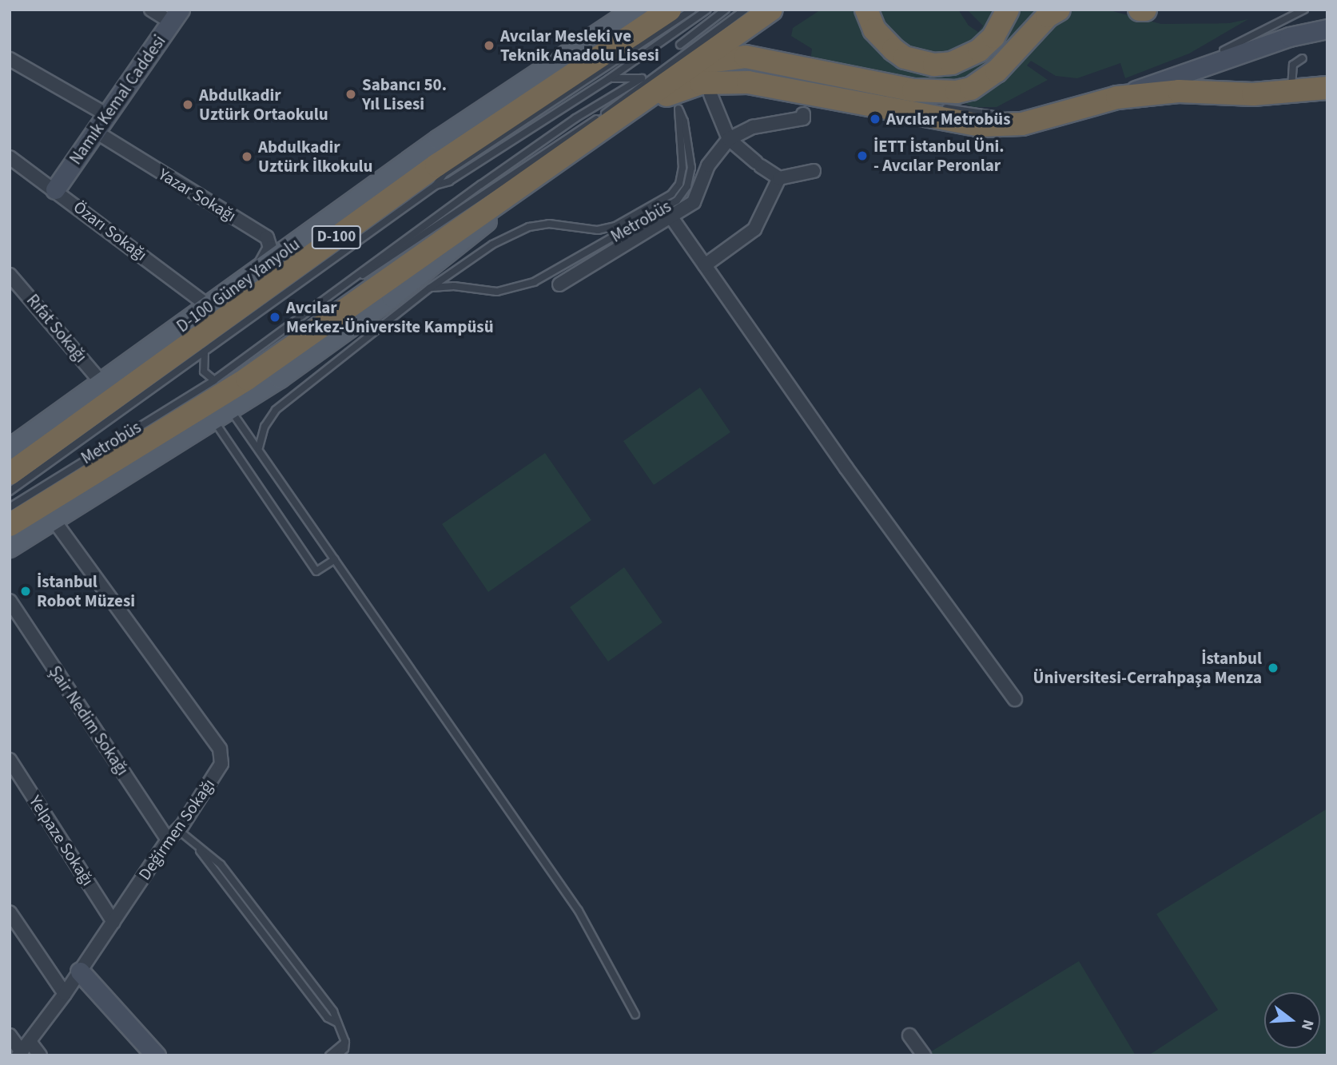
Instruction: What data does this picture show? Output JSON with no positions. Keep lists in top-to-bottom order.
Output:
{
  "streets": {
    "highway": ["D-100"],
    "main road": ["D-100 Güney Yanyolu"],
    "street": [
      "Namık Kemal Caddesi",
      "Yazar Sokağı",
      "Özarı Sokağı",
      "Rıfat Sokağı",
      "Şair Nedim Sokağı",
      "Değirmen Sokağı",
      "Yelpaze Sokağı"
    ],
    "lane": ["Metrobüs"]
  },
  "crossings": [
    ["Namık Kemal Caddesi", "Yazar Sokağı"],
    ["Namık Kemal Caddesi", "Özarı Sokağı"],
    ["Yazar Sokağı", "D-100 Güney Yanyolu"],
    ["Metrobüs", "D-100"],
    ["Özarı Sokağı", "D-100 Güney Yanyolu"],
    ["D-100 Güney Yanyolu", "Rıfat Sokağı"],
    ["Şair Nedim Sokağı", "Değirmen Sokağı"],
    ["Değirmen Sokağı", "Yelpaze Sokağı"]
  ],
  "places": [
    "Avcılar Mesleki ve Teknik Anadolu Lisesi",
    "Sabancı 50. Yıl Lisesi",
    "Abdulkadir Uztürk Ortaokulu",
    "Avcılar Metrobüs",
    "İETT İstanbul Üni. - Avcılar Peronlar",
    "Abdulkadir Uztürk İlkokulu",
    "Avcılar Merkez-Üniversite Kampüsü",
    "İstanbul Robot Müzesi",
    "İstanbul Üniversitesi-Cerrahpaşa Menza"
  ],
  "north": "right"
}
